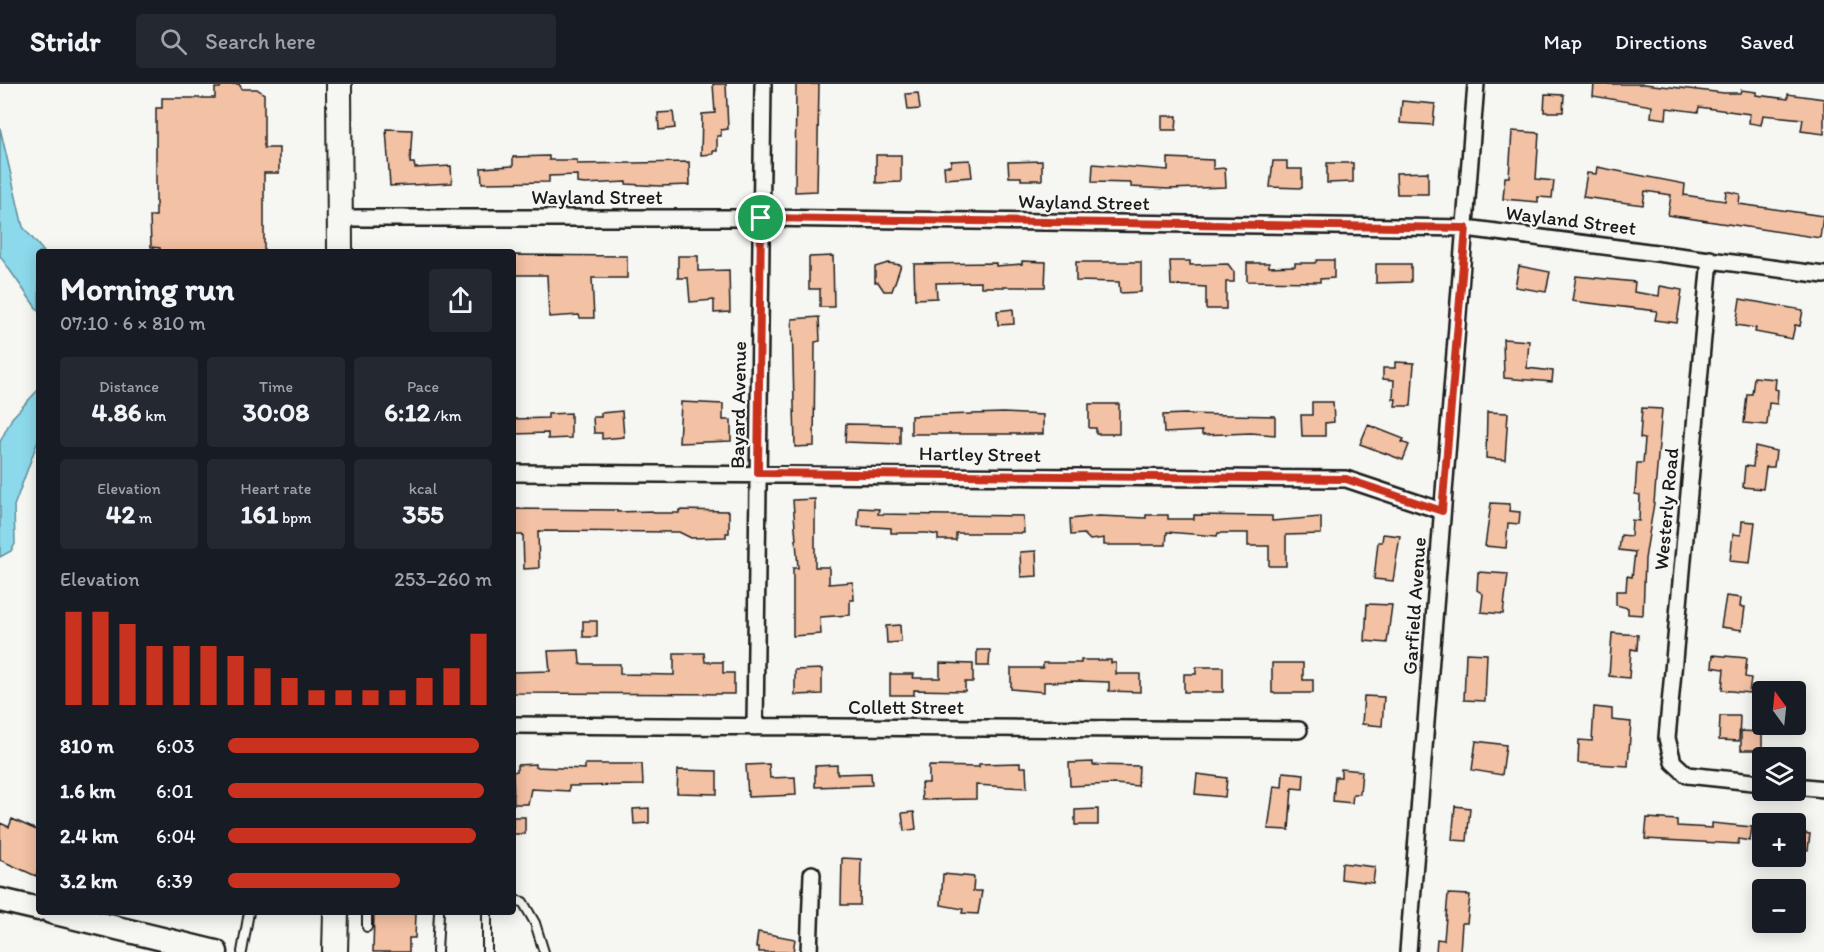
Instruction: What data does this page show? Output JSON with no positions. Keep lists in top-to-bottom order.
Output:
{
  "streets": {
    "street": [
      "Wayland Street",
      "Bayard Avenue",
      "Hartley Street",
      "Westerly Road",
      "Garfield Avenue",
      "Collett Street"
    ]
  },
  "crossings": [
    ["Wayland Street", "Bayard Avenue"],
    ["Wayland Street", "Westerly Road"],
    ["Wayland Street", "Garfield Avenue"],
    ["Bayard Avenue", "Hartley Street"],
    ["Bayard Avenue", "Collett Street"],
    ["Hartley Street", "Garfield Avenue"]
  ],
  "north": "top",
  "page": {
    "header": "Stridr",
    "search": "Search here",
    "nav": ["Map", "Directions", "Saved"],
    "heading": ["Morning run", "07:10 · 6 × 810 m"],
    "stats": [
      ["Distance", "4.86 km"],
      ["Time", "30:08"],
      ["Pace", "6:12 /km"],
      ["Elevation", "42 m"],
      ["Heart rate", "161 bpm"],
      ["kcal", "355"]
    ],
    "chart": ["Elevation", "253–260 m"],
    "map_buttons": ["+", "−"],
    "list": [
      {
        "name": "810 m",
        "note": "6:03"
      },
      {
        "name": "1.6 km",
        "note": "6:01"
      },
      {
        "name": "2.4 km",
        "note": "6:04"
      },
      {
        "name": "3.2 km",
        "note": "6:39"
      }
    ]
  }
}
